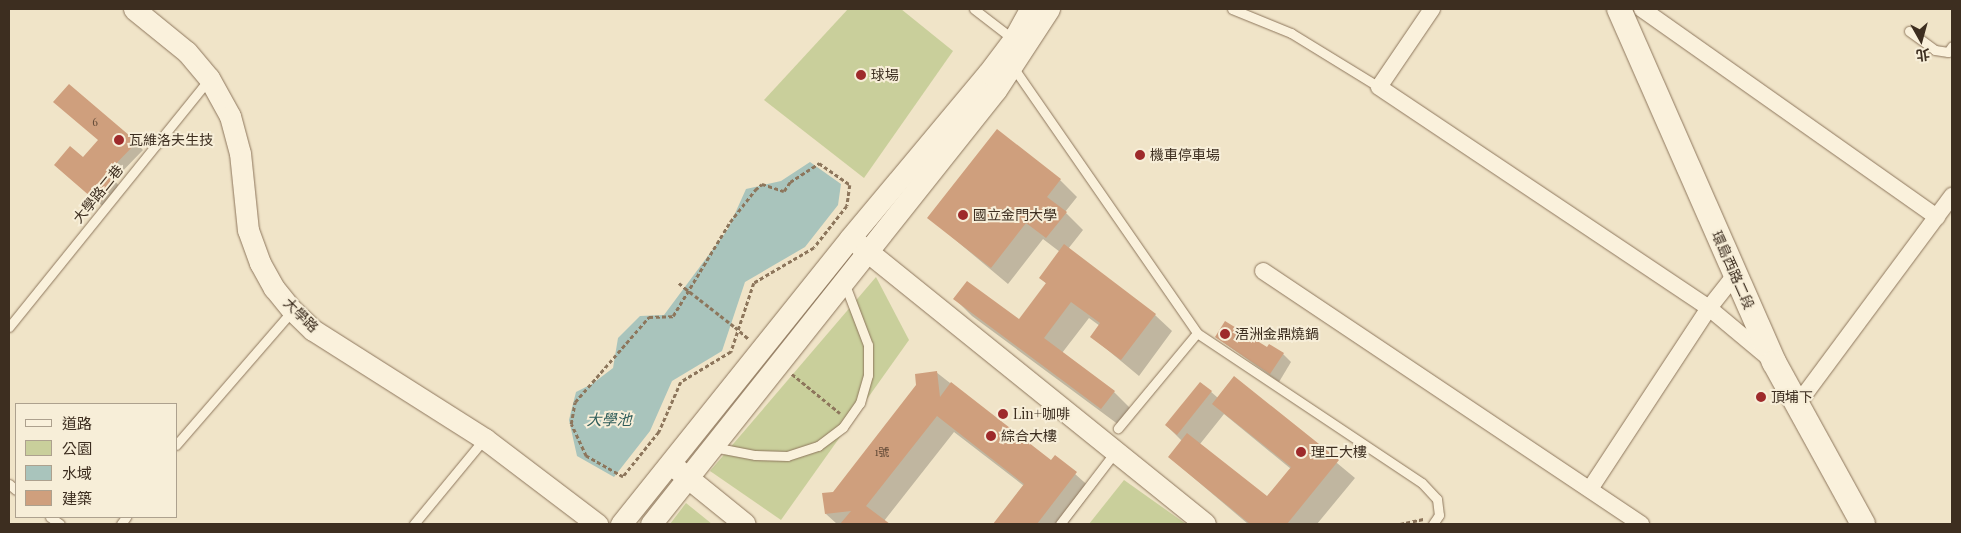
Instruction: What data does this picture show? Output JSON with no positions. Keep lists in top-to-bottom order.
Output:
{
  "streets": {
    "main road": ["環島西路二段"],
    "street": ["大學路"],
    "lane": ["大學路二巷"]
  },
  "crossings": [
    ["大學路二巷", "大學路"]
  ],
  "water": ["大學池"],
  "places": [
    "球場",
    "瓦維洛夫生技",
    "機車停車場",
    "國立金門大學",
    "浯洲金鼎燒鍋",
    "頂埔下",
    "Lin+咖啡",
    "綜合大樓",
    "理工大樓"
  ],
  "house_numbers": ["6", "1號"],
  "legend": [
    "道路",
    "公園",
    "水域",
    "建築"
  ],
  "north": "bottom"
}
